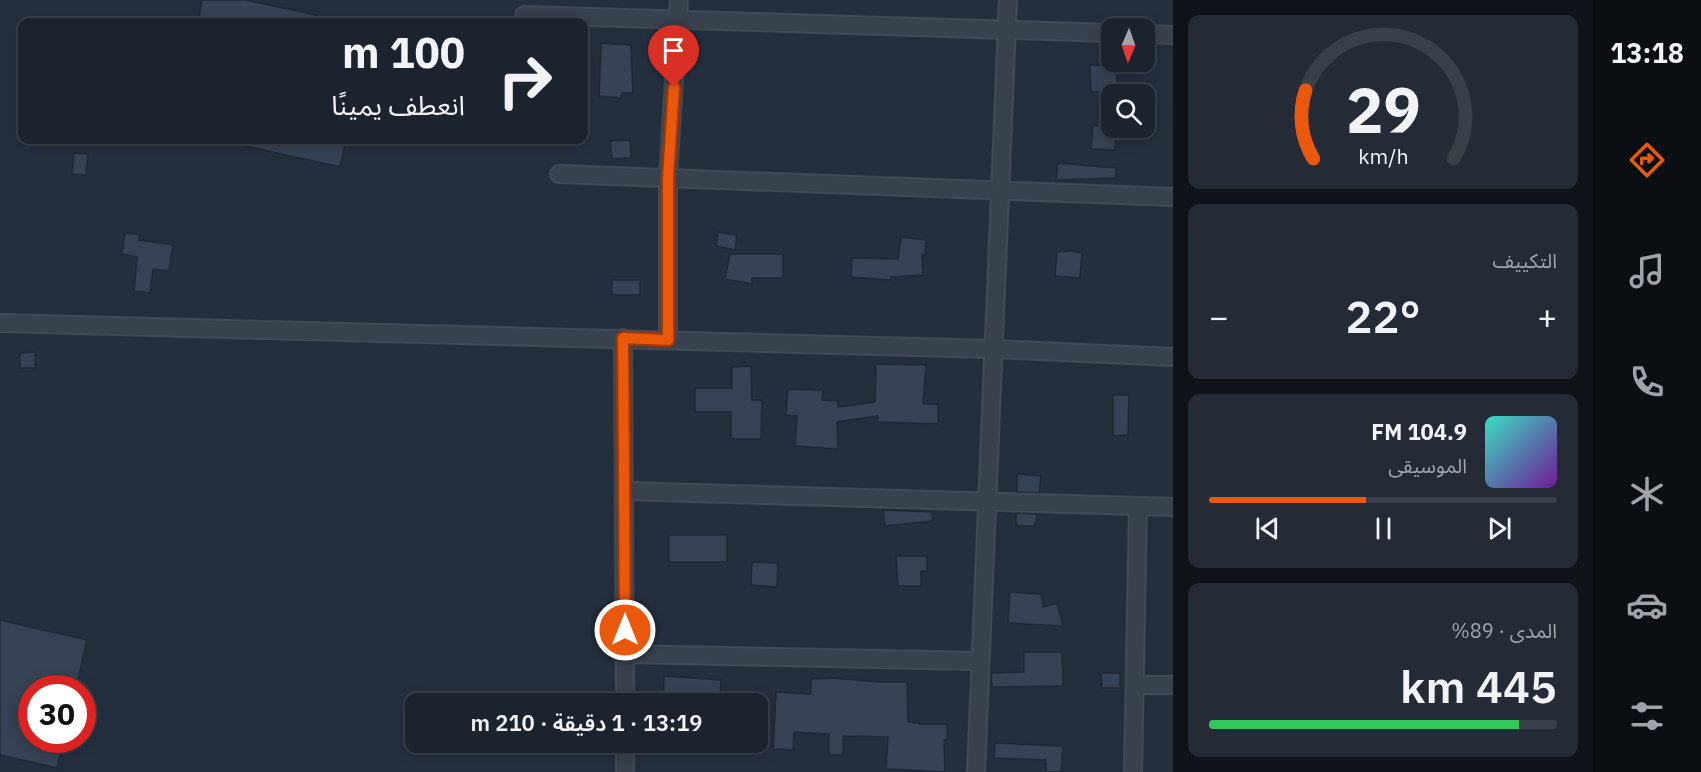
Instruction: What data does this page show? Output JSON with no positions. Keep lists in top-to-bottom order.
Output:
{
  "north": "bottom",
  "page": {
    "tabs": "13:18",
    "turn": ["100 m", "انعطف يمينًا"],
    "tile": [
      "التكييف",
      ["المدى · 89%", "445 km"]
    ],
    "heat": ["−", "22°", "+"],
    "song": ["104.9 FM", "الموسيقى"],
    "limit": "30",
    "trip": "13:19 · 1 دقيقة · 210 m",
    "gauge": ["29", "km/h"]
  }
}
